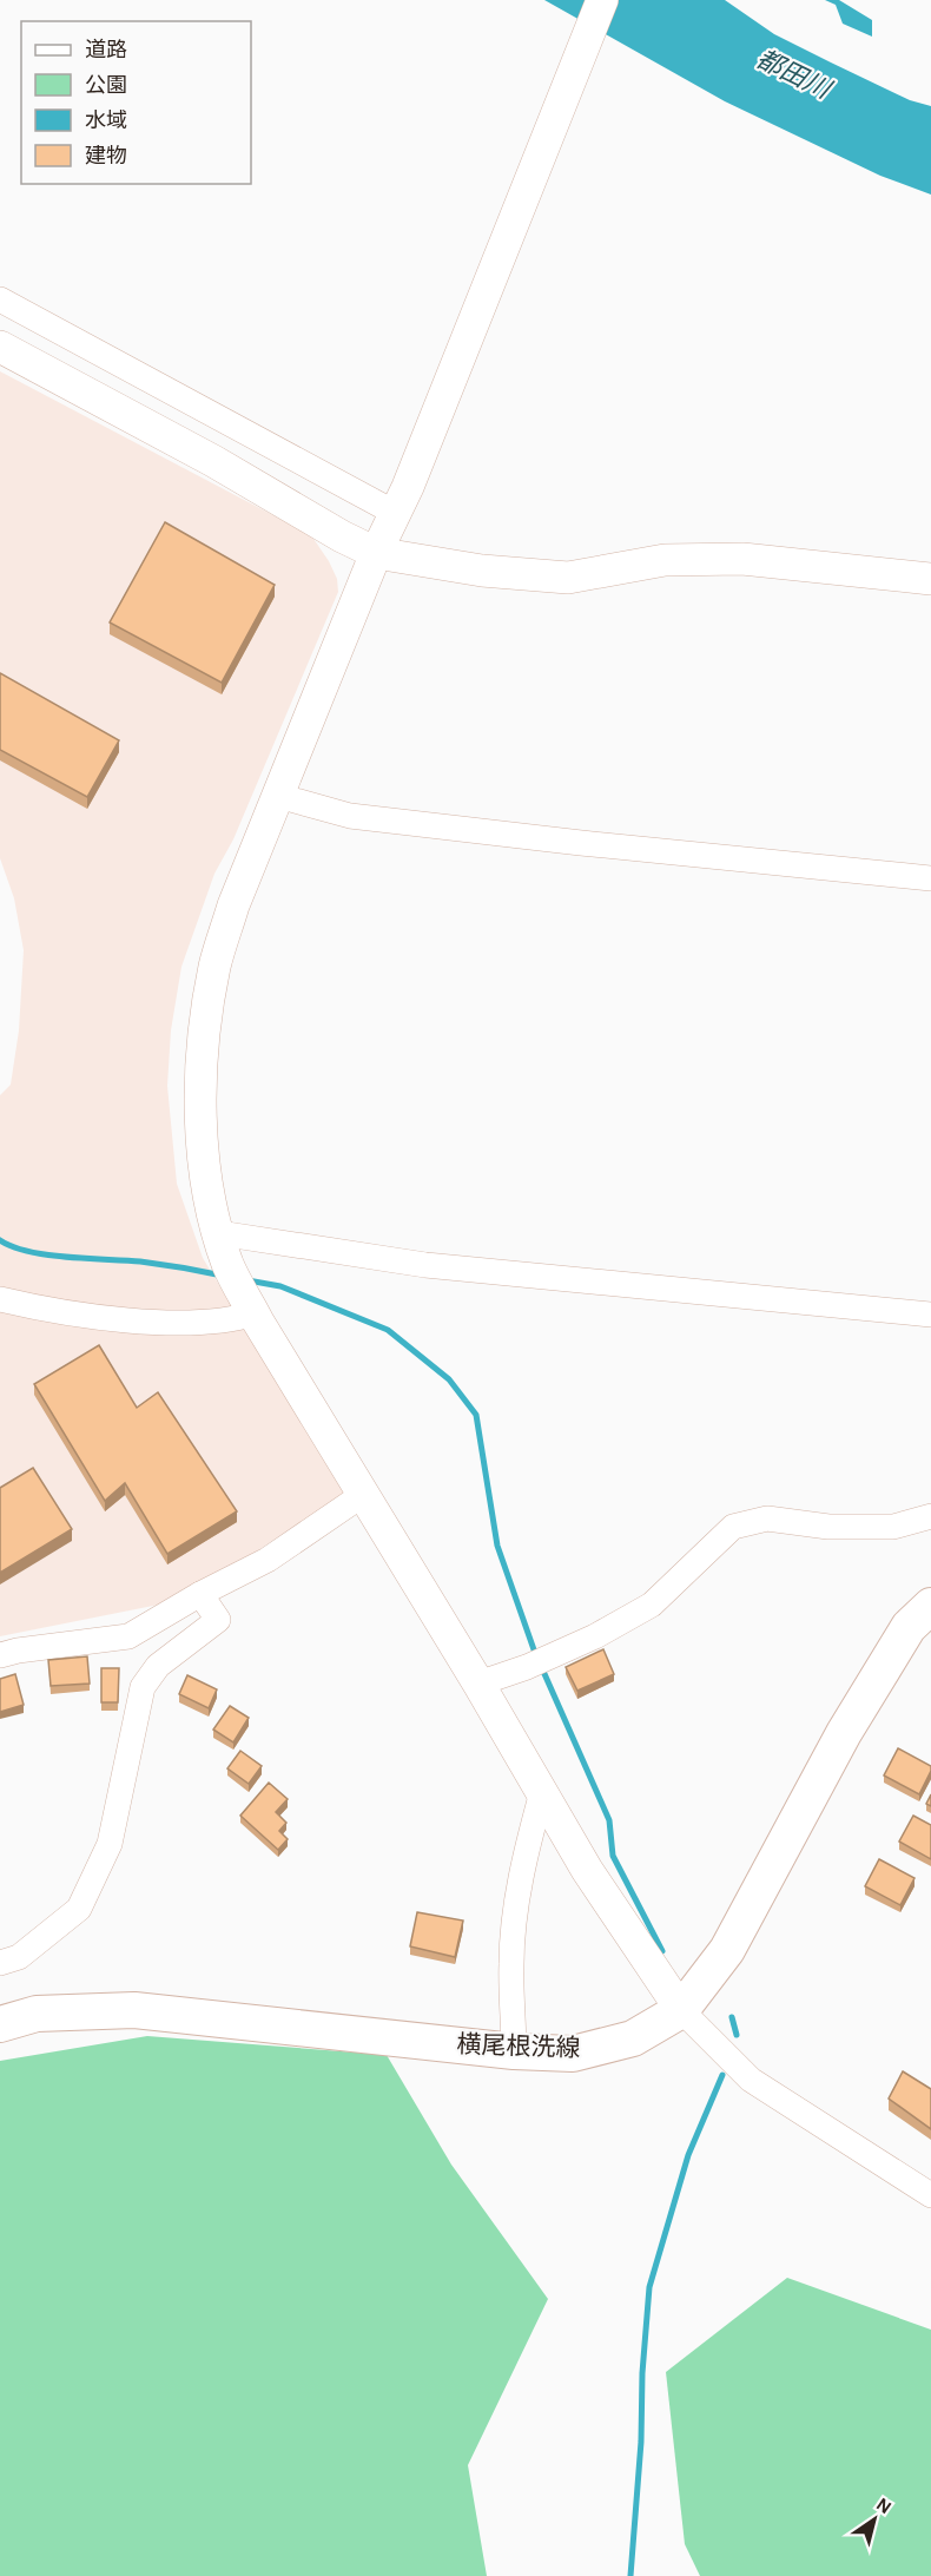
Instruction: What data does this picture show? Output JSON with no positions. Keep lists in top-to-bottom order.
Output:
{
  "streets": {
    "main road": ["横尾根洗線"]
  },
  "water": ["都田川"],
  "legend": [
    "道路",
    "公園",
    "水域",
    "建物"
  ],
  "north": "top right"
}
